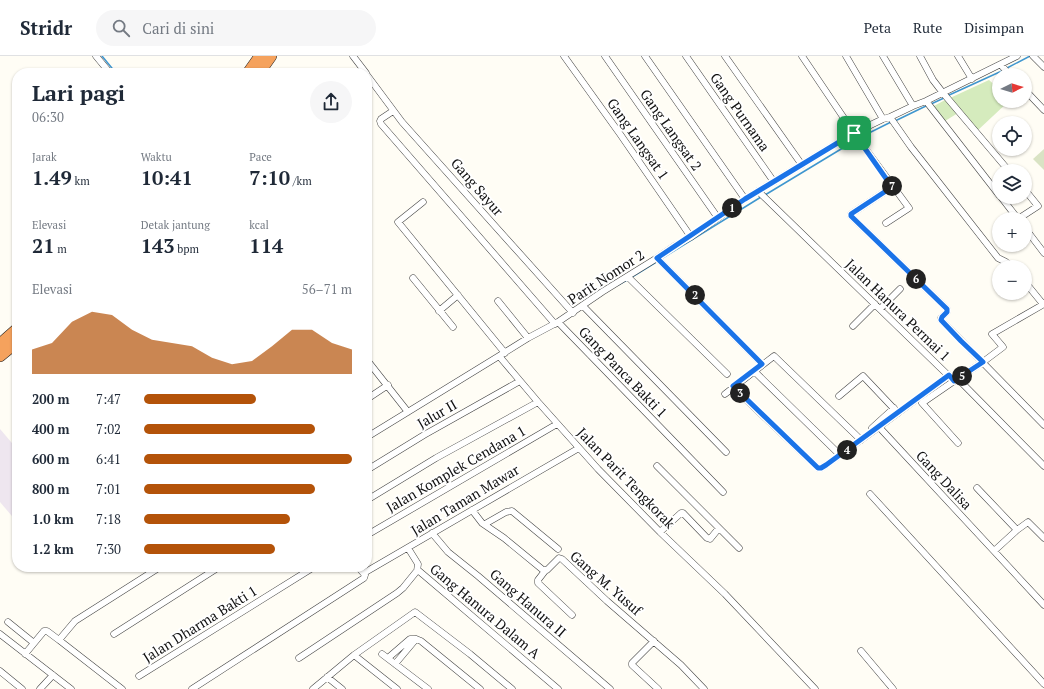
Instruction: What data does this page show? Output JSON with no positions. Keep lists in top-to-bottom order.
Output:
{
  "streets": {
    "street": [
      "Gang Purnama",
      "Gang Langsat 2",
      "Gang Langsat 1",
      "Gang Sayur",
      "Parit Nomor 2",
      "Jalan Hanura Permai 1",
      "Gang Panca Bakti 1",
      "Jalur II",
      "Jalan Komplek Cendana 1",
      "Jalan Parit Tengkorak",
      "Gang Dalisa",
      "Jalan Taman Mawar",
      "Gang M. Yusuf",
      "Gang Hanura II",
      "Gang Hanura Dalam A",
      "Jalan Dharma Bakti 1"
    ]
  },
  "crossings": [
    ["Gang Purnama", "Parit Nomor 2"],
    ["Gang Langsat 2", "Parit Nomor 2"],
    ["Gang Langsat 1", "Parit Nomor 2"],
    ["Gang Sayur", "Parit Nomor 2"],
    ["Gang Sayur", "Gang Panca Bakti 1"],
    ["Parit Nomor 2", "Jalan Hanura Permai 1"],
    ["Parit Nomor 2", "Gang Panca Bakti 1"],
    ["Parit Nomor 2", "Jalan Parit Tengkorak"],
    ["Jalur II", "Jalan Parit Tengkorak"],
    ["Jalan Komplek Cendana 1", "Jalan Parit Tengkorak"],
    ["Jalan Parit Tengkorak", "Jalan Taman Mawar"],
    ["Jalan Taman Mawar", "Gang Hanura II"]
  ],
  "north": "right",
  "page": {
    "header": "Stridr",
    "search": "Cari di sini",
    "nav": ["Peta", "Rute", "Disimpan"],
    "map_buttons": ["+", "−"],
    "heading": ["Lari pagi", "06:30"],
    "stats": [
      ["Jarak", "1.49 km"],
      ["Waktu", "10:41"],
      ["Pace", "7:10 /km"],
      ["Elevasi", "21 m"],
      ["Detak jantung", "143 bpm"],
      ["kcal", "114"]
    ],
    "pins": [
      "7",
      "1",
      "6",
      "2",
      "5",
      "3",
      "4"
    ],
    "chart": ["Elevasi", "56–71 m"],
    "list": [
      {
        "name": "200 m",
        "note": "7:47"
      },
      {
        "name": "400 m",
        "note": "7:02"
      },
      {
        "name": "600 m",
        "note": "6:41"
      },
      {
        "name": "800 m",
        "note": "7:01"
      },
      {
        "name": "1.0 km",
        "note": "7:18"
      },
      {
        "name": "1.2 km",
        "note": "7:30"
      }
    ]
  }
}
